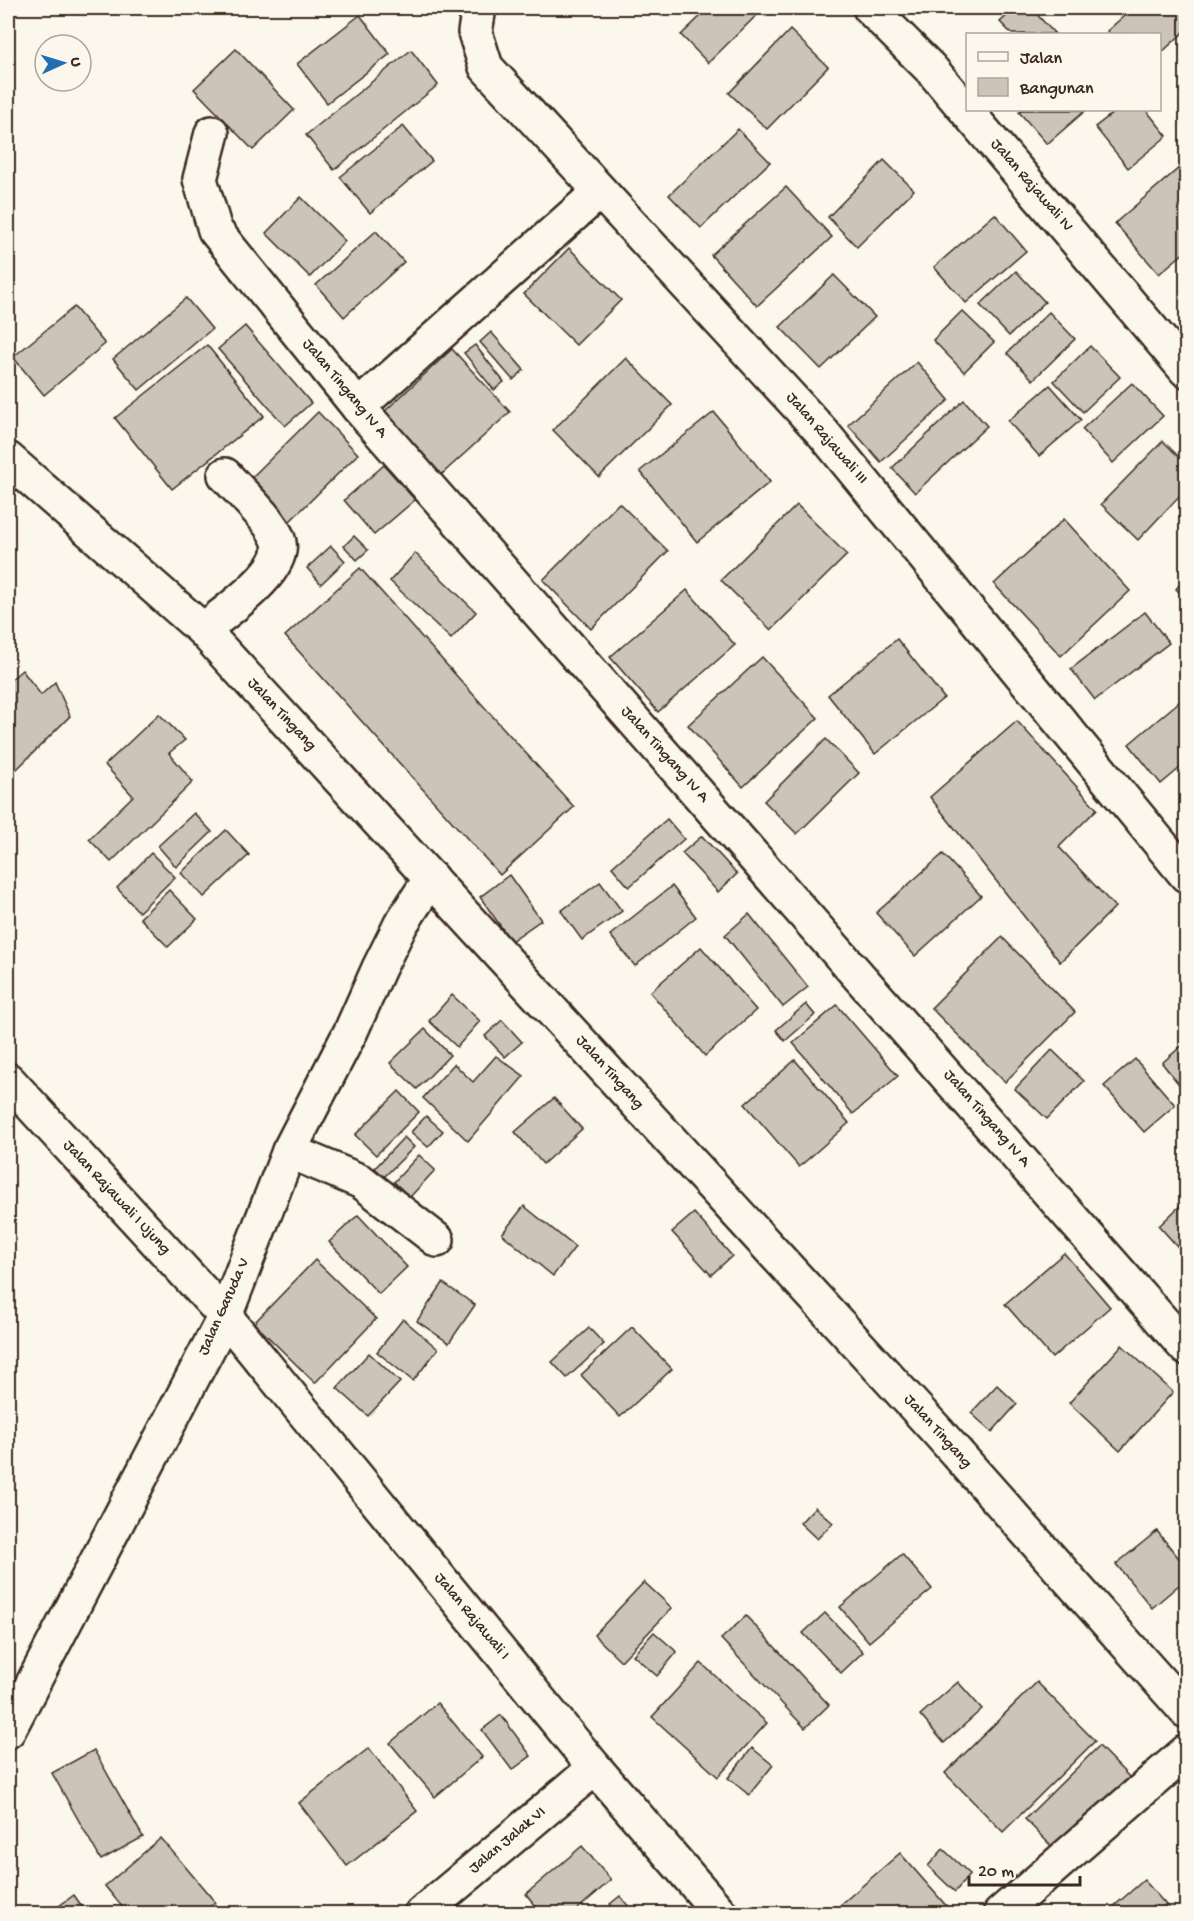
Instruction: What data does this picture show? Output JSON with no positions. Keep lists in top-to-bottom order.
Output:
{
  "streets": {
    "street": [
      "Jalan Rajawali IV",
      "Jalan Tingang IV A",
      "Jalan Rajawali III",
      "Jalan Tingang",
      "Jalan Rajawali I Ujung",
      "Jalan Garuda V",
      "Jalan Rajawali I",
      "Jalan Jalak VI"
    ]
  },
  "crossings": [
    ["Jalan Tingang", "Jalan Garuda V"],
    ["Jalan Rajawali I Ujung", "Jalan Garuda V"],
    ["Jalan Rajawali I Ujung", "Jalan Rajawali I"],
    ["Jalan Garuda V", "Jalan Rajawali I"],
    ["Jalan Rajawali I", "Jalan Jalak VI"]
  ],
  "legend": ["Jalan", "Bangunan"],
  "scale_bar": "20 m",
  "north": "right"
}
